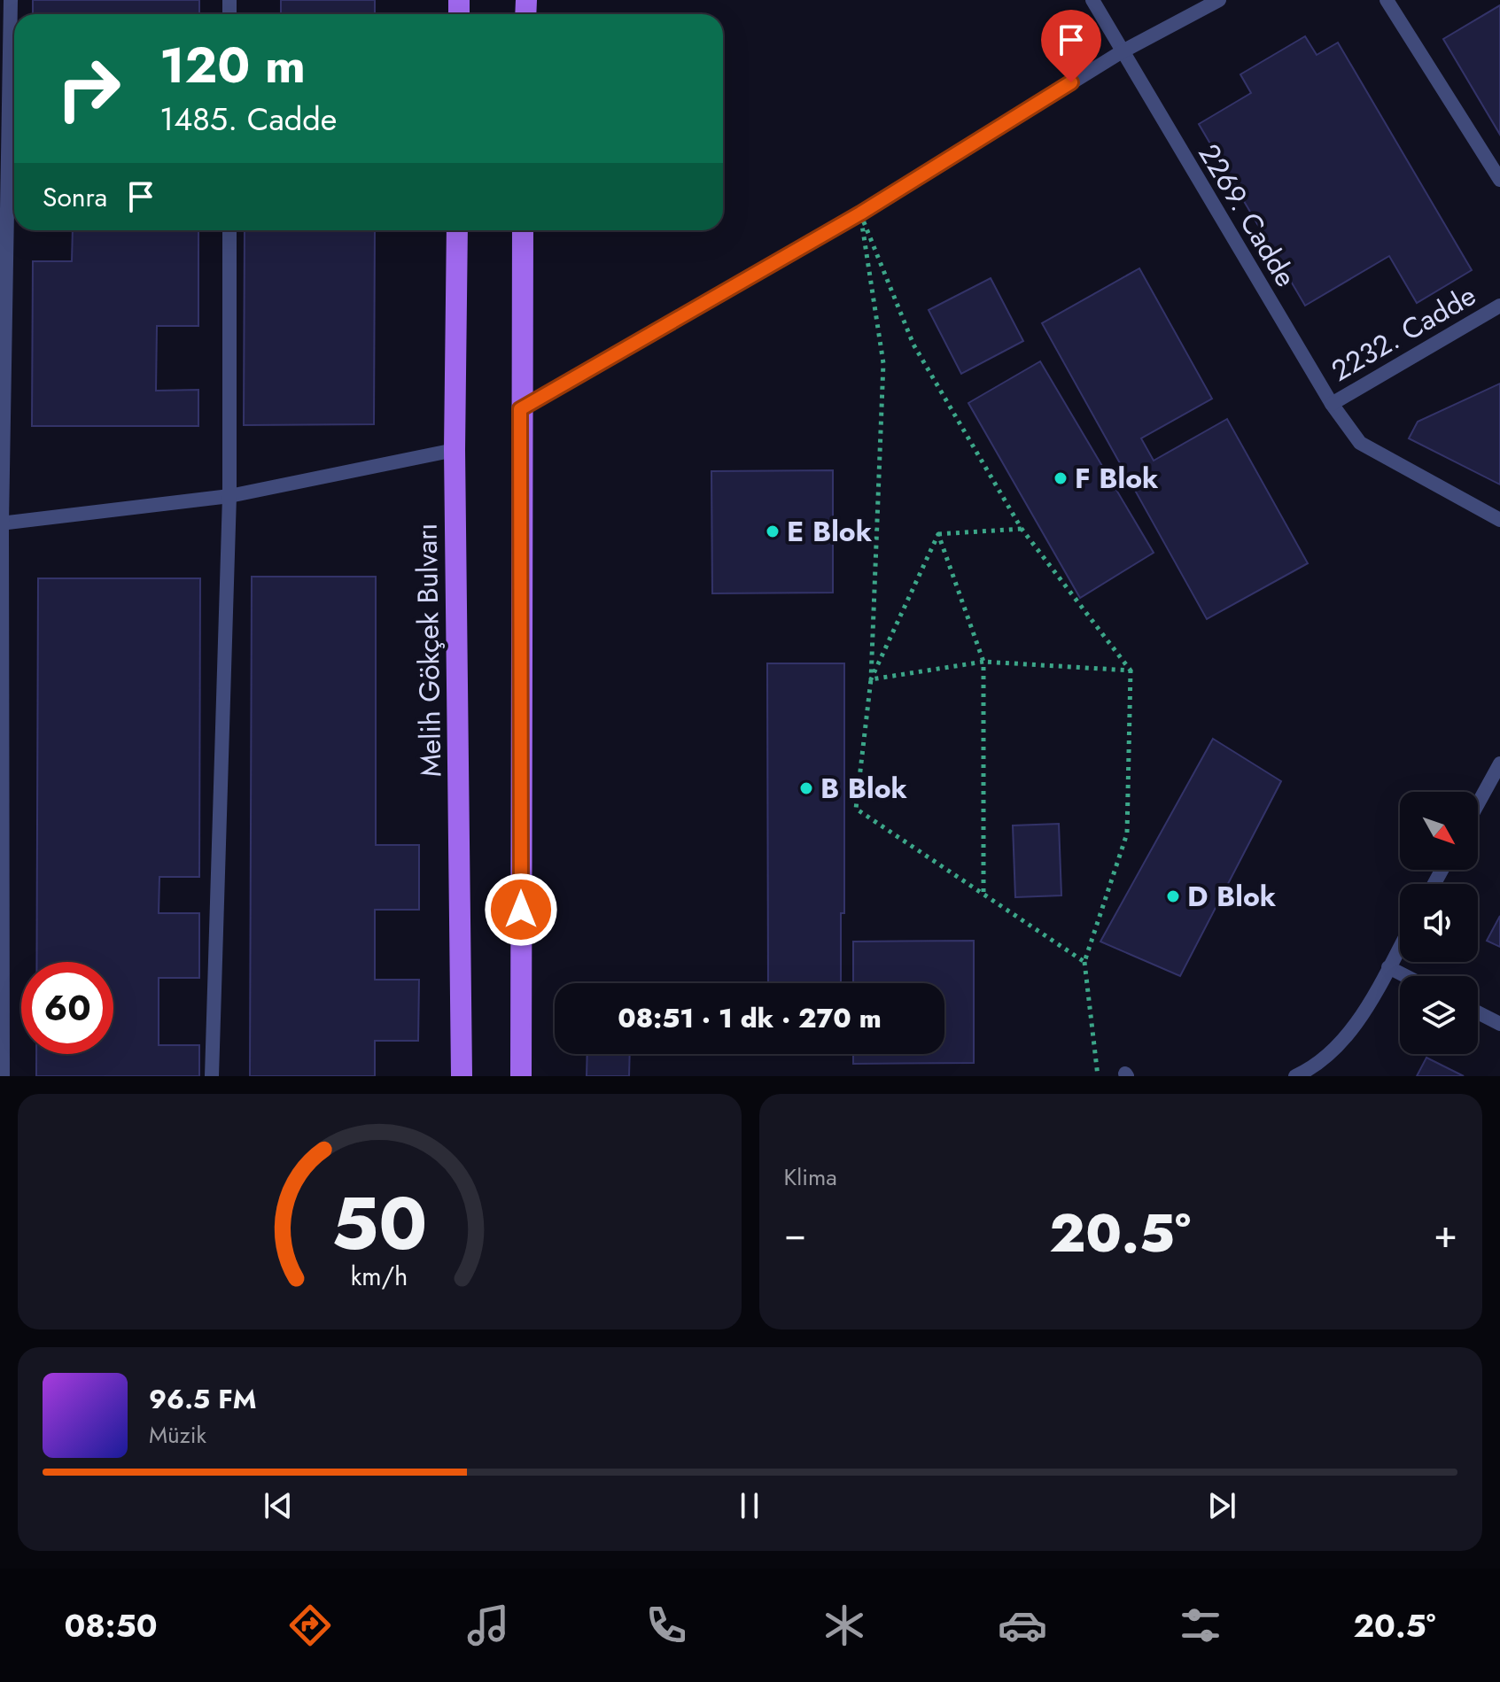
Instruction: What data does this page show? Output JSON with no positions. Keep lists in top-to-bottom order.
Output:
{
  "streets": {
    "main road": ["Melih Gökçek Bulvarı"],
    "street": ["2269. Cadde", "2232. Cadde"]
  },
  "crossings": [
    ["2269. Cadde", "2232. Cadde"]
  ],
  "places": [
    "F Blok",
    "E Blok",
    "B Blok",
    "D Blok"
  ],
  "north": "bottom right",
  "page": {
    "turn": ["120 m", "1485. Cadde"],
    "then": "Sonra",
    "limit": "60",
    "trip": "08:51 · 1 dk · 270 m",
    "tile": "Klima",
    "heat": ["−", "20.5°", "+"],
    "song": ["96.5 FM", "Müzik"],
    "tabs": ["08:50", "20.5°"],
    "gauge": ["50", "km/h"]
  }
}
